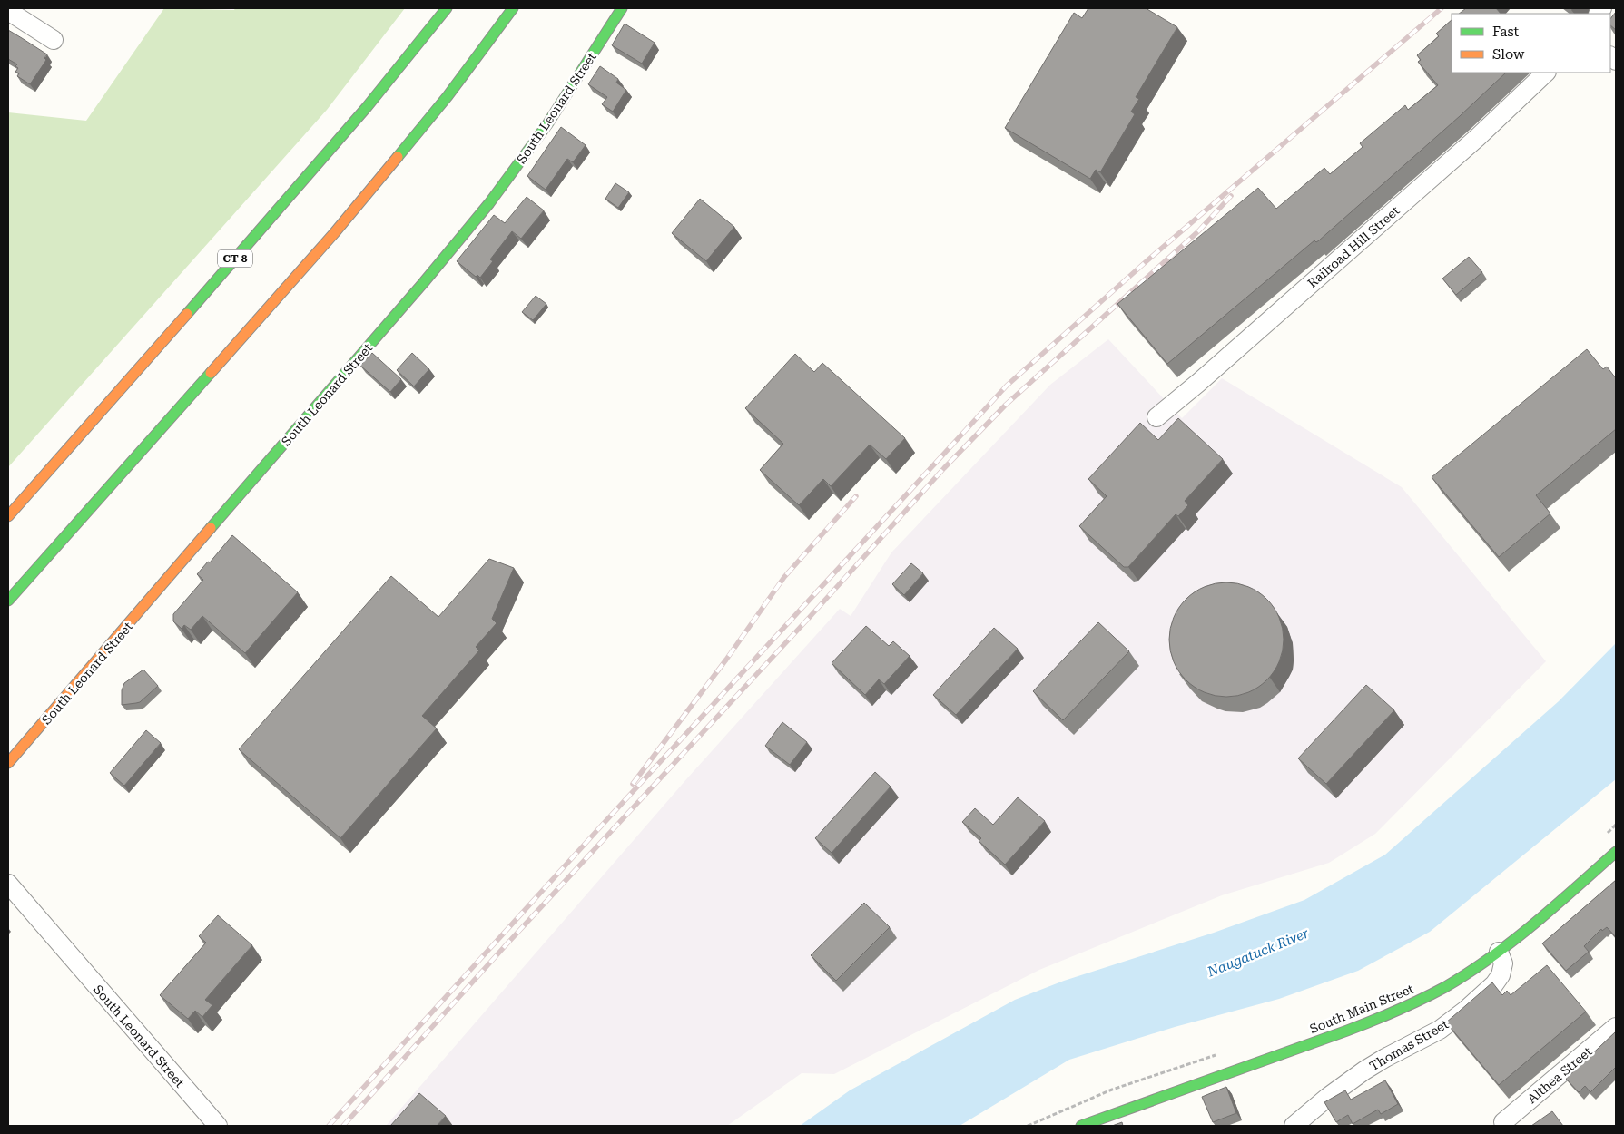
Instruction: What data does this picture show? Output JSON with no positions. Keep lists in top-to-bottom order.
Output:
{
  "streets": {
    "main road": ["South Leonard Street", "CT 8", "South Main Street"],
    "street": ["Railroad Hill Street", "Thomas Street", "Althea Street"]
  },
  "crossings": [
    ["South Main Street", "Thomas Street"]
  ],
  "water": ["Naugatuck River"],
  "legend": ["Fast", "Slow"]
}
